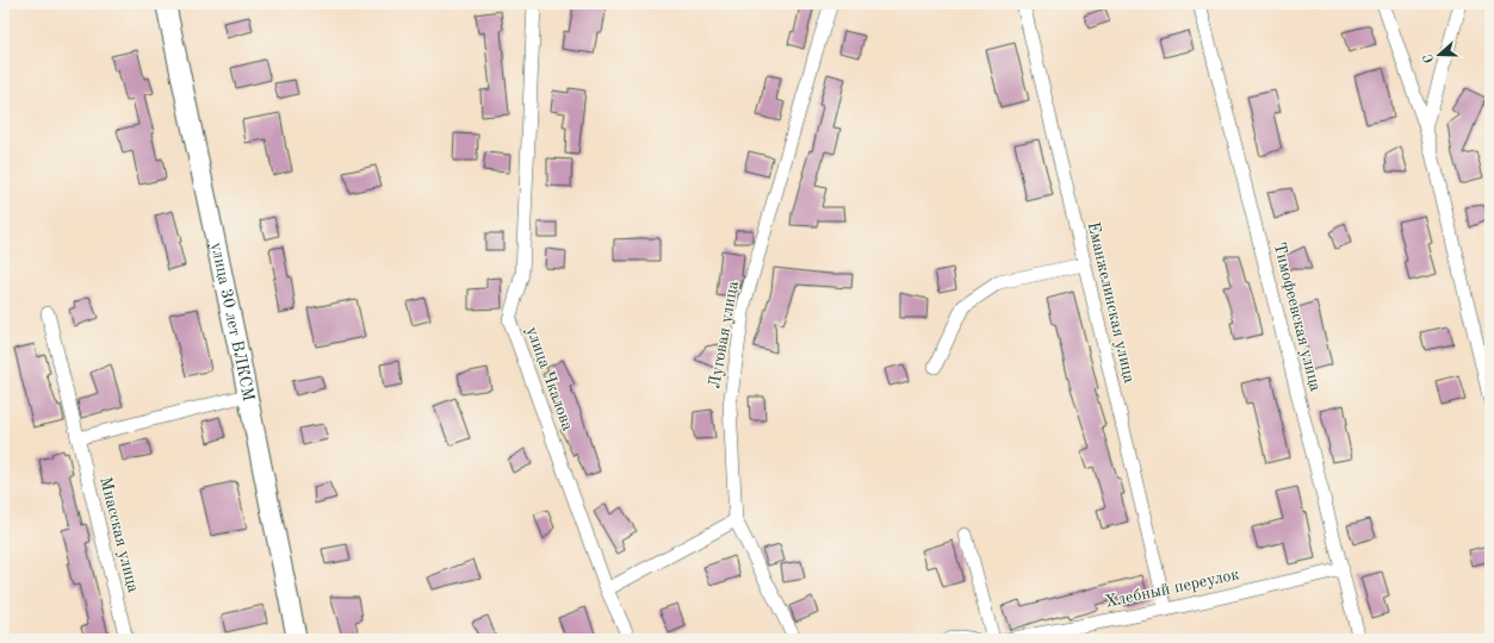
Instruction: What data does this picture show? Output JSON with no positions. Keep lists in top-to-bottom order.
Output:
{
  "streets": {
    "main road": ["улица 30 лет ВЛКСМ"],
    "street": [
      "Еманжелинская улица",
      "Тимофеевская улица",
      "Луговая улица",
      "улица Чкалова",
      "Миасская улица",
      "Хлебный переулок"
    ]
  },
  "crossings": [
    ["Еманжелинская улица", "Хлебный переулок"],
    ["Тимофеевская улица", "Хлебный переулок"]
  ],
  "north": "left"
}
